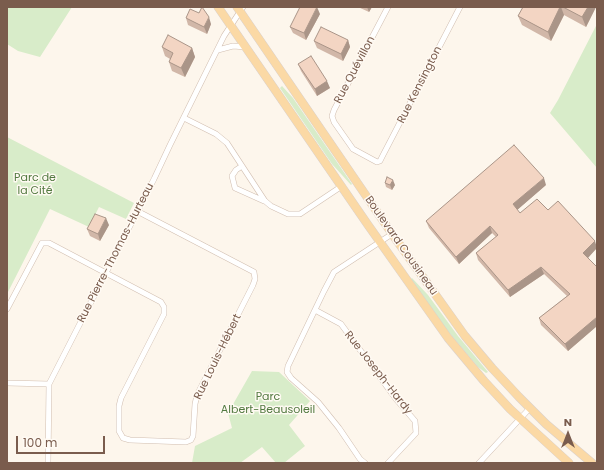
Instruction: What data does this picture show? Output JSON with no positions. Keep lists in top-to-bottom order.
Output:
{
  "streets": {
    "main road": ["Boulevard Cousineau"],
    "street": [
      "Rue Quévillon",
      "Rue Kensington",
      "Rue Pierre-Thomas-Hurteau",
      "Rue Louis-Hébert",
      "Rue Joseph-Hardy"
    ]
  },
  "crossings": [
    ["Rue Quévillon", "Rue Kensington"],
    ["Boulevard Cousineau", "Rue Pierre-Thomas-Hurteau"],
    ["Rue Pierre-Thomas-Hurteau", "Rue Louis-Hébert"]
  ],
  "parks": ["Parc de la Cité", "Parc Albert-Beausoleil"],
  "scale_bar": "100 m",
  "north": "top"
}
